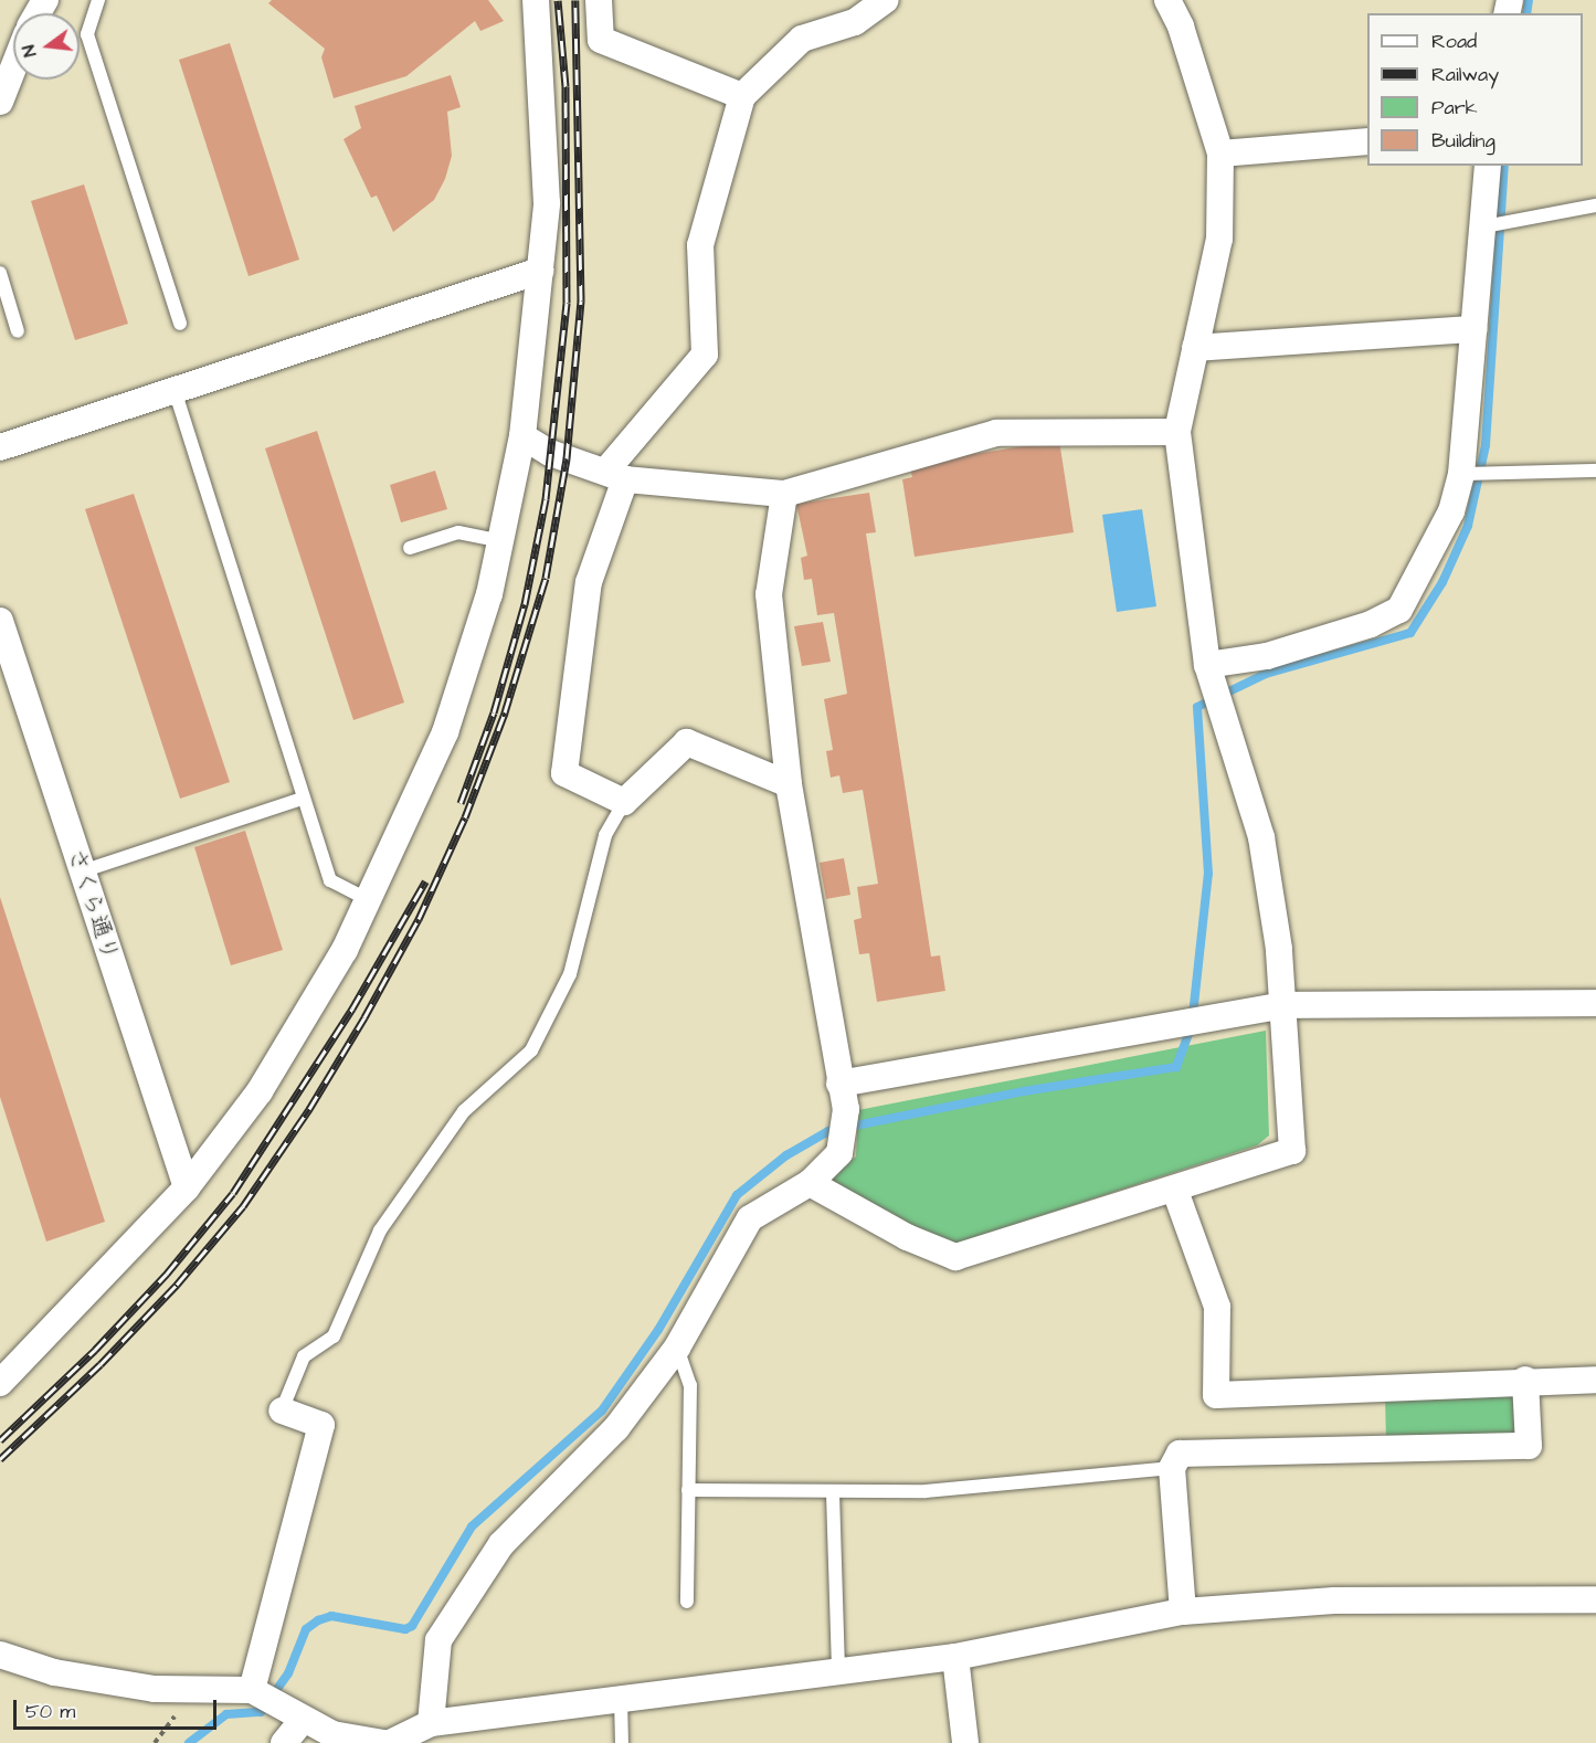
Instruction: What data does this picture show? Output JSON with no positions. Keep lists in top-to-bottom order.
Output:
{
  "streets": {
    "street": ["さくら通り"]
  },
  "legend": [
    "Road",
    "Railway",
    "Park",
    "Building"
  ],
  "scale_bar": "50 m",
  "north": "left"
}
